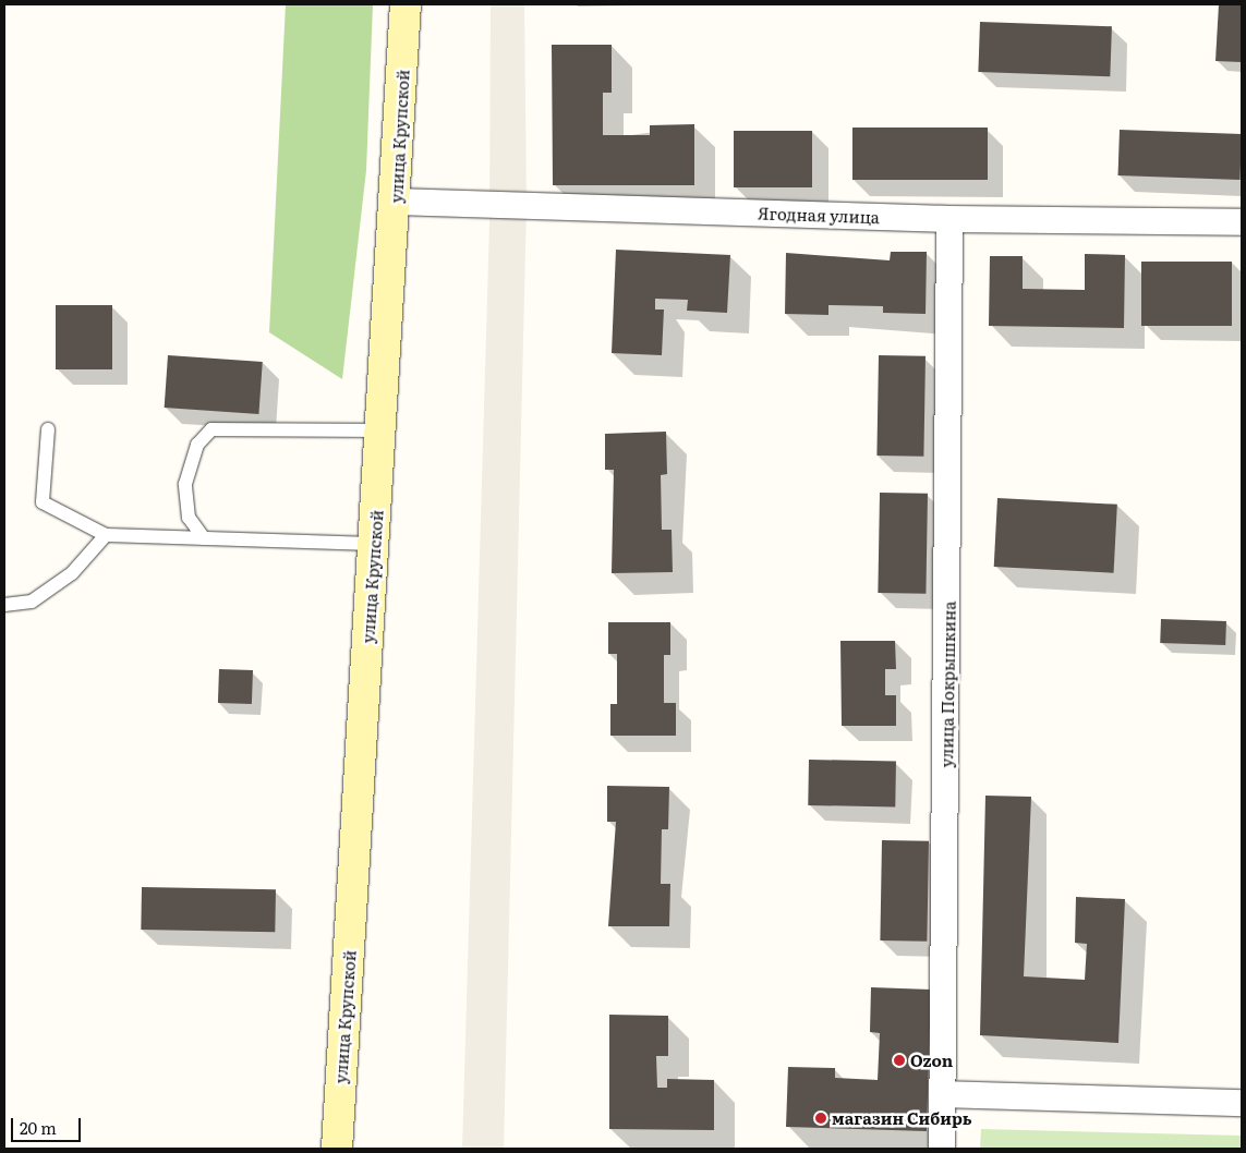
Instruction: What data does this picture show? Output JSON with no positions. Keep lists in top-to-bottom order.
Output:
{
  "streets": {
    "street": ["улица Крупской", "Ягодная улица", "улица Покрышкина"]
  },
  "crossings": [
    ["улица Крупской", "Ягодная улица"],
    ["Ягодная улица", "улица Покрышкина"]
  ],
  "places": ["Ozon", "магазин Сибирь"],
  "scale_bar": "20 m"
}
